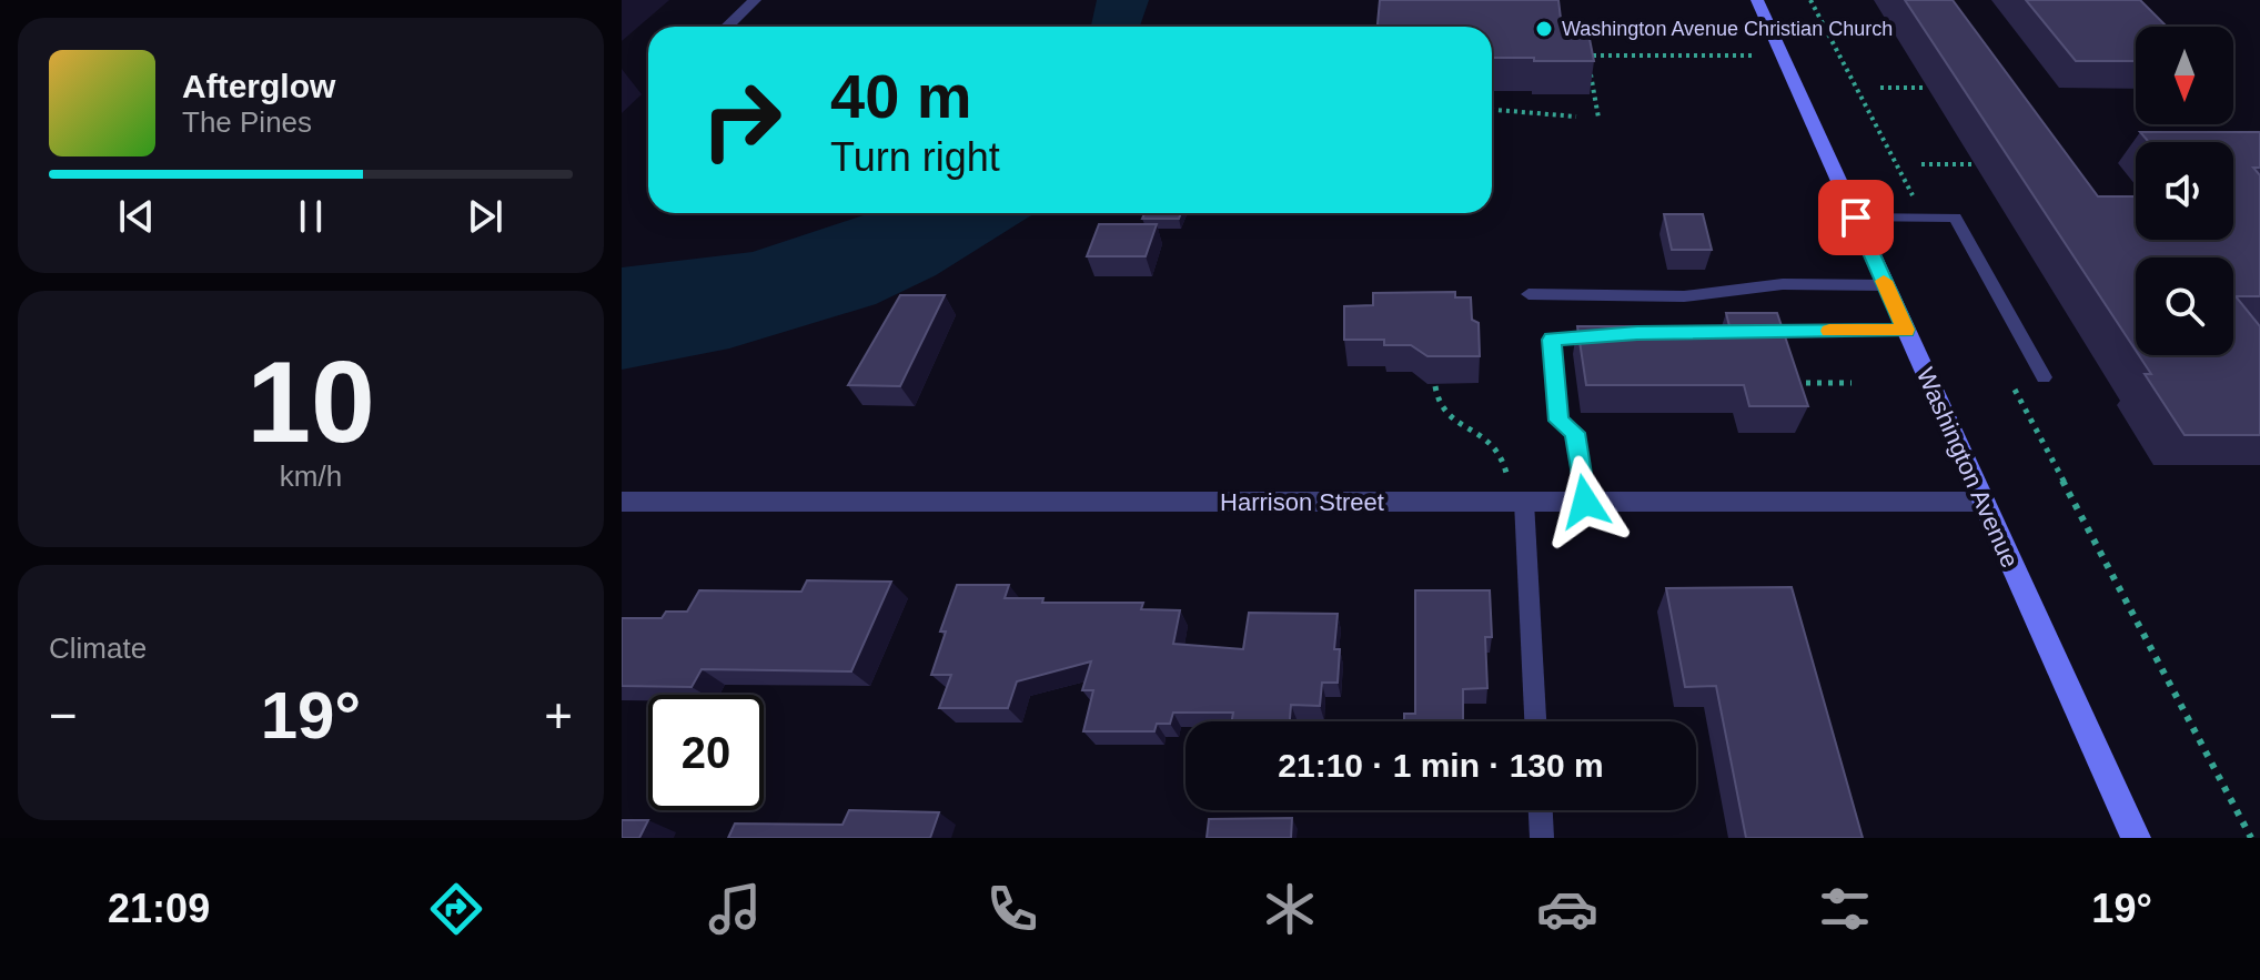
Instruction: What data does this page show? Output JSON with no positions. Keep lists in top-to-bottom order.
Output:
{
  "streets": {
    "street": ["Washington Avenue", "Harrison Street"]
  },
  "crossings": [
    ["Washington Avenue", "Harrison Street"]
  ],
  "places": ["Washington Avenue Christian Church"],
  "north": "bottom",
  "page": {
    "turn": ["40 m", "Turn right"],
    "song": ["Afterglow", "The Pines"],
    "tile": [
      ["10", "km/h"],
      "Climate"
    ],
    "heat": ["−", "19°", "+"],
    "limit": "20",
    "trip": "21:10 · 1 min · 130 m",
    "tabs": ["21:09", "19°"]
  }
}
